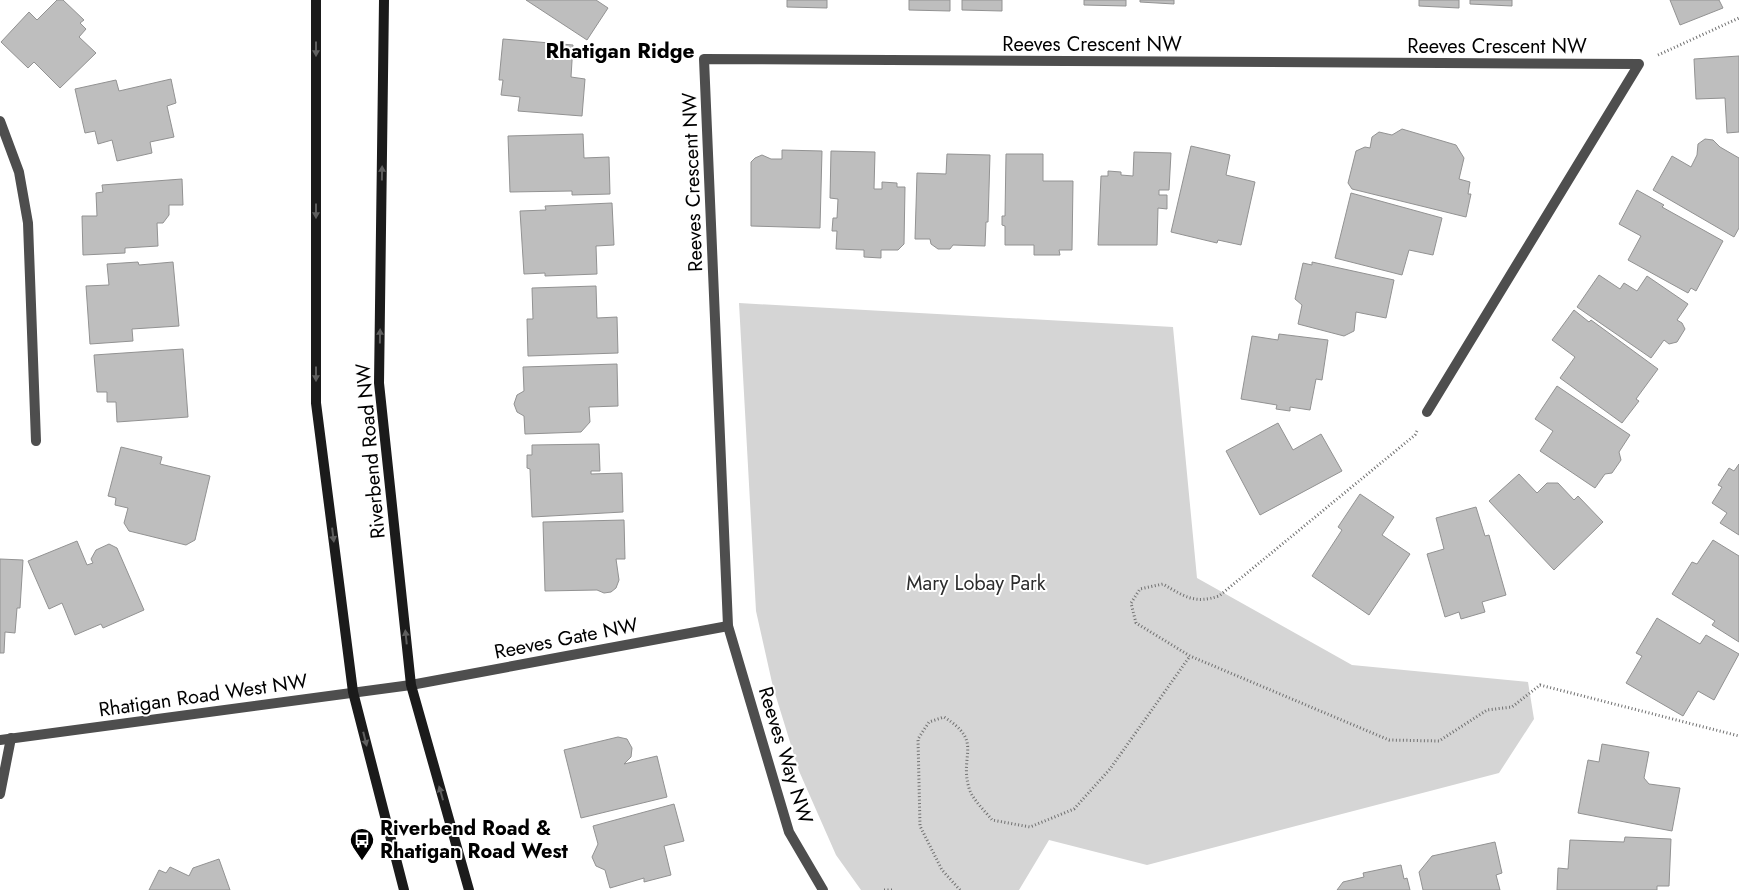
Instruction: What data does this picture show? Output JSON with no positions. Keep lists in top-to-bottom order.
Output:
{
  "streets": {
    "main road": ["Riverbend Road NW"],
    "street": [
      "Reeves Crescent NW",
      "Reeves Gate NW",
      "Rhatigan Road West NW",
      "Reeves Way NW"
    ]
  },
  "crossings": [
    ["Reeves Crescent NW", "Reeves Gate NW"],
    ["Reeves Crescent NW", "Reeves Way NW"],
    ["Riverbend Road NW", "Reeves Gate NW"],
    ["Riverbend Road NW", "Rhatigan Road West NW"],
    ["Reeves Gate NW", "Rhatigan Road West NW"],
    ["Reeves Gate NW", "Reeves Way NW"]
  ],
  "districts": ["Rhatigan Ridge"],
  "parks": ["Mary Lobay Park"],
  "places": {
    "bus stop": ["Riverbend Road & Rhatigan Road West"]
  }
}
